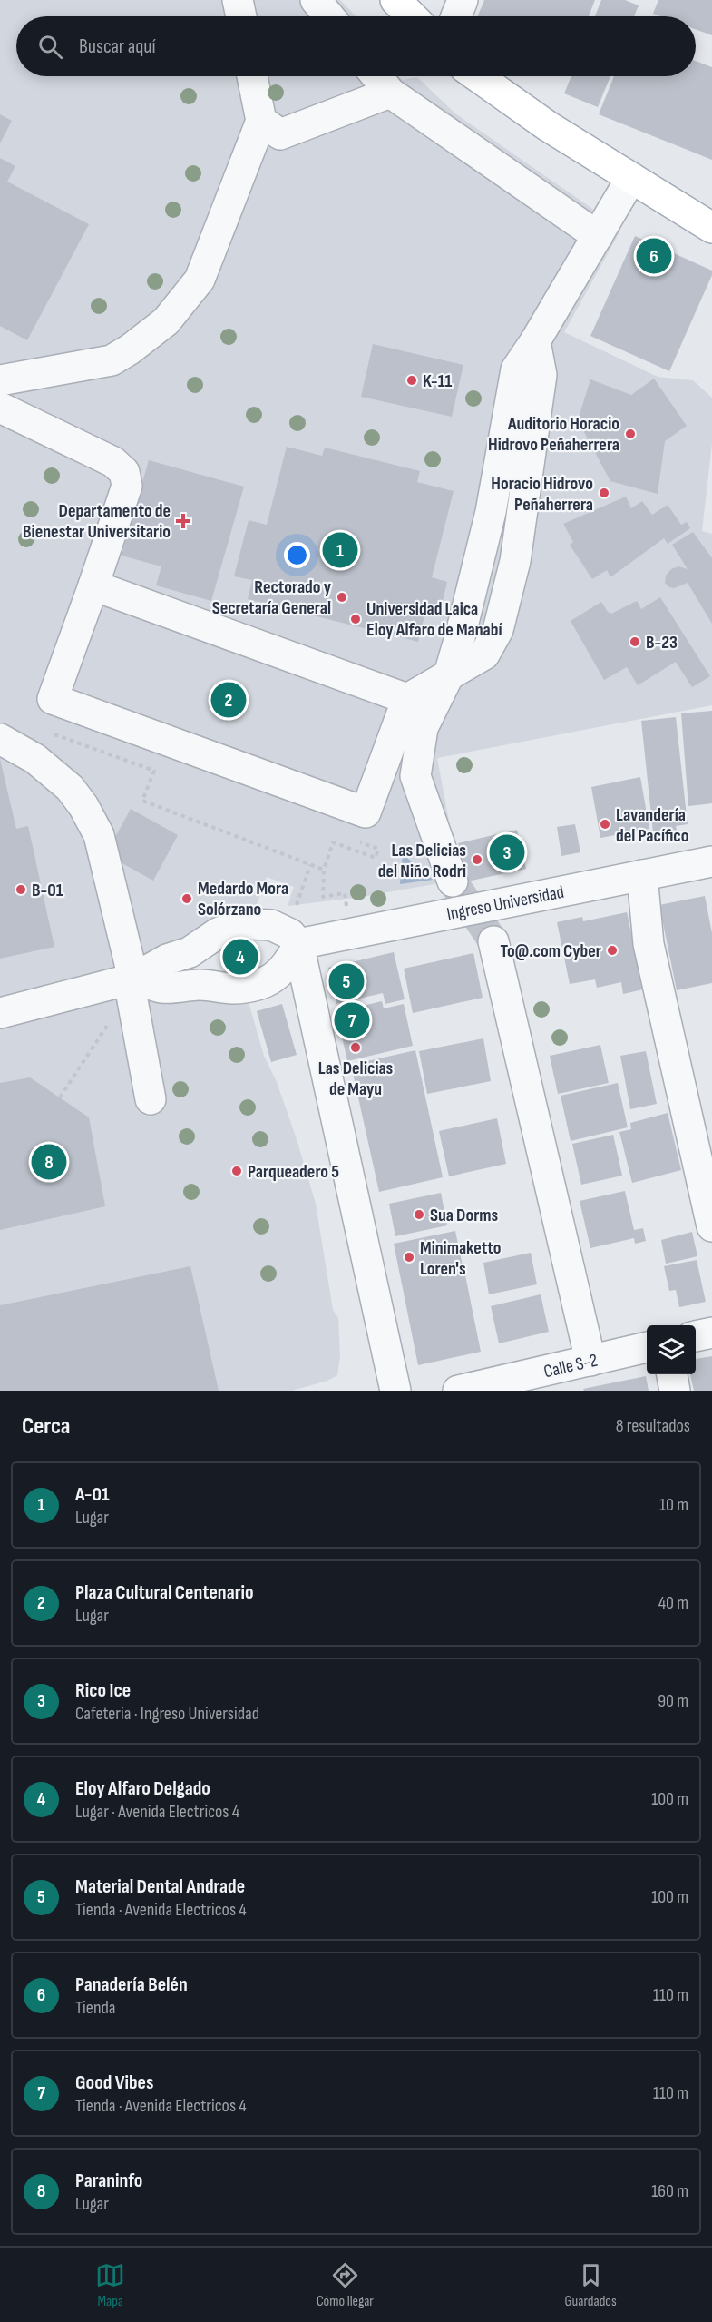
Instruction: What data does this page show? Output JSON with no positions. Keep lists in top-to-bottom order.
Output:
{
  "streets": {
    "street": ["Ingreso Universidad", "Calle S-2"]
  },
  "places": {
    "other": [
      "K-11",
      "Auditorio Horacio Hidrovo Peñaherrera",
      "Horacio Hidrovo Peñaherrera",
      "Rectorado y Secretaría General",
      "Universidad Laica Eloy Alfaro de Manabí",
      "B-23",
      "Lavandería del Pacífico",
      "Las Delicias del Niño Rodri",
      "B-01",
      "Medardo Mora Solórzano",
      "To@.com Cyber",
      "Las Delicias de Mayu",
      "Parqueadero 5",
      "Sua Dorms",
      "Minimaketto Loren's"
    ],
    "health": ["Departamento de Bienestar Universitario"]
  },
  "page": {
    "search": "Buscar aquí",
    "pins": [
      "6",
      "1",
      "2",
      "3",
      "4",
      "5",
      "7",
      "8"
    ],
    "heading": ["Cerca", "8 resultados"],
    "list": [
      {
        "mark": "1",
        "name": "A-01",
        "note": "Lugar",
        "value": "10 m"
      },
      {
        "mark": "2",
        "name": "Plaza Cultural Centenario",
        "note": "Lugar",
        "value": "40 m"
      },
      {
        "mark": "3",
        "name": "Rico Ice",
        "note": "Cafetería · Ingreso Universidad",
        "value": "90 m"
      },
      {
        "mark": "4",
        "name": "Eloy Alfaro Delgado",
        "note": "Lugar · Avenida Electricos 4",
        "value": "100 m"
      },
      {
        "mark": "5",
        "name": "Material Dental Andrade",
        "note": "Tienda · Avenida Electricos 4",
        "value": "100 m"
      },
      {
        "mark": "6",
        "name": "Panadería Belén",
        "note": "Tienda",
        "value": "110 m"
      },
      {
        "mark": "7",
        "name": "Good Vibes",
        "note": "Tienda · Avenida Electricos 4",
        "value": "110 m"
      },
      {
        "mark": "8",
        "name": "Paraninfo",
        "note": "Lugar",
        "value": "160 m"
      }
    ],
    "nav": ["Mapa", "Cómo llegar", "Guardados"]
  }
}
